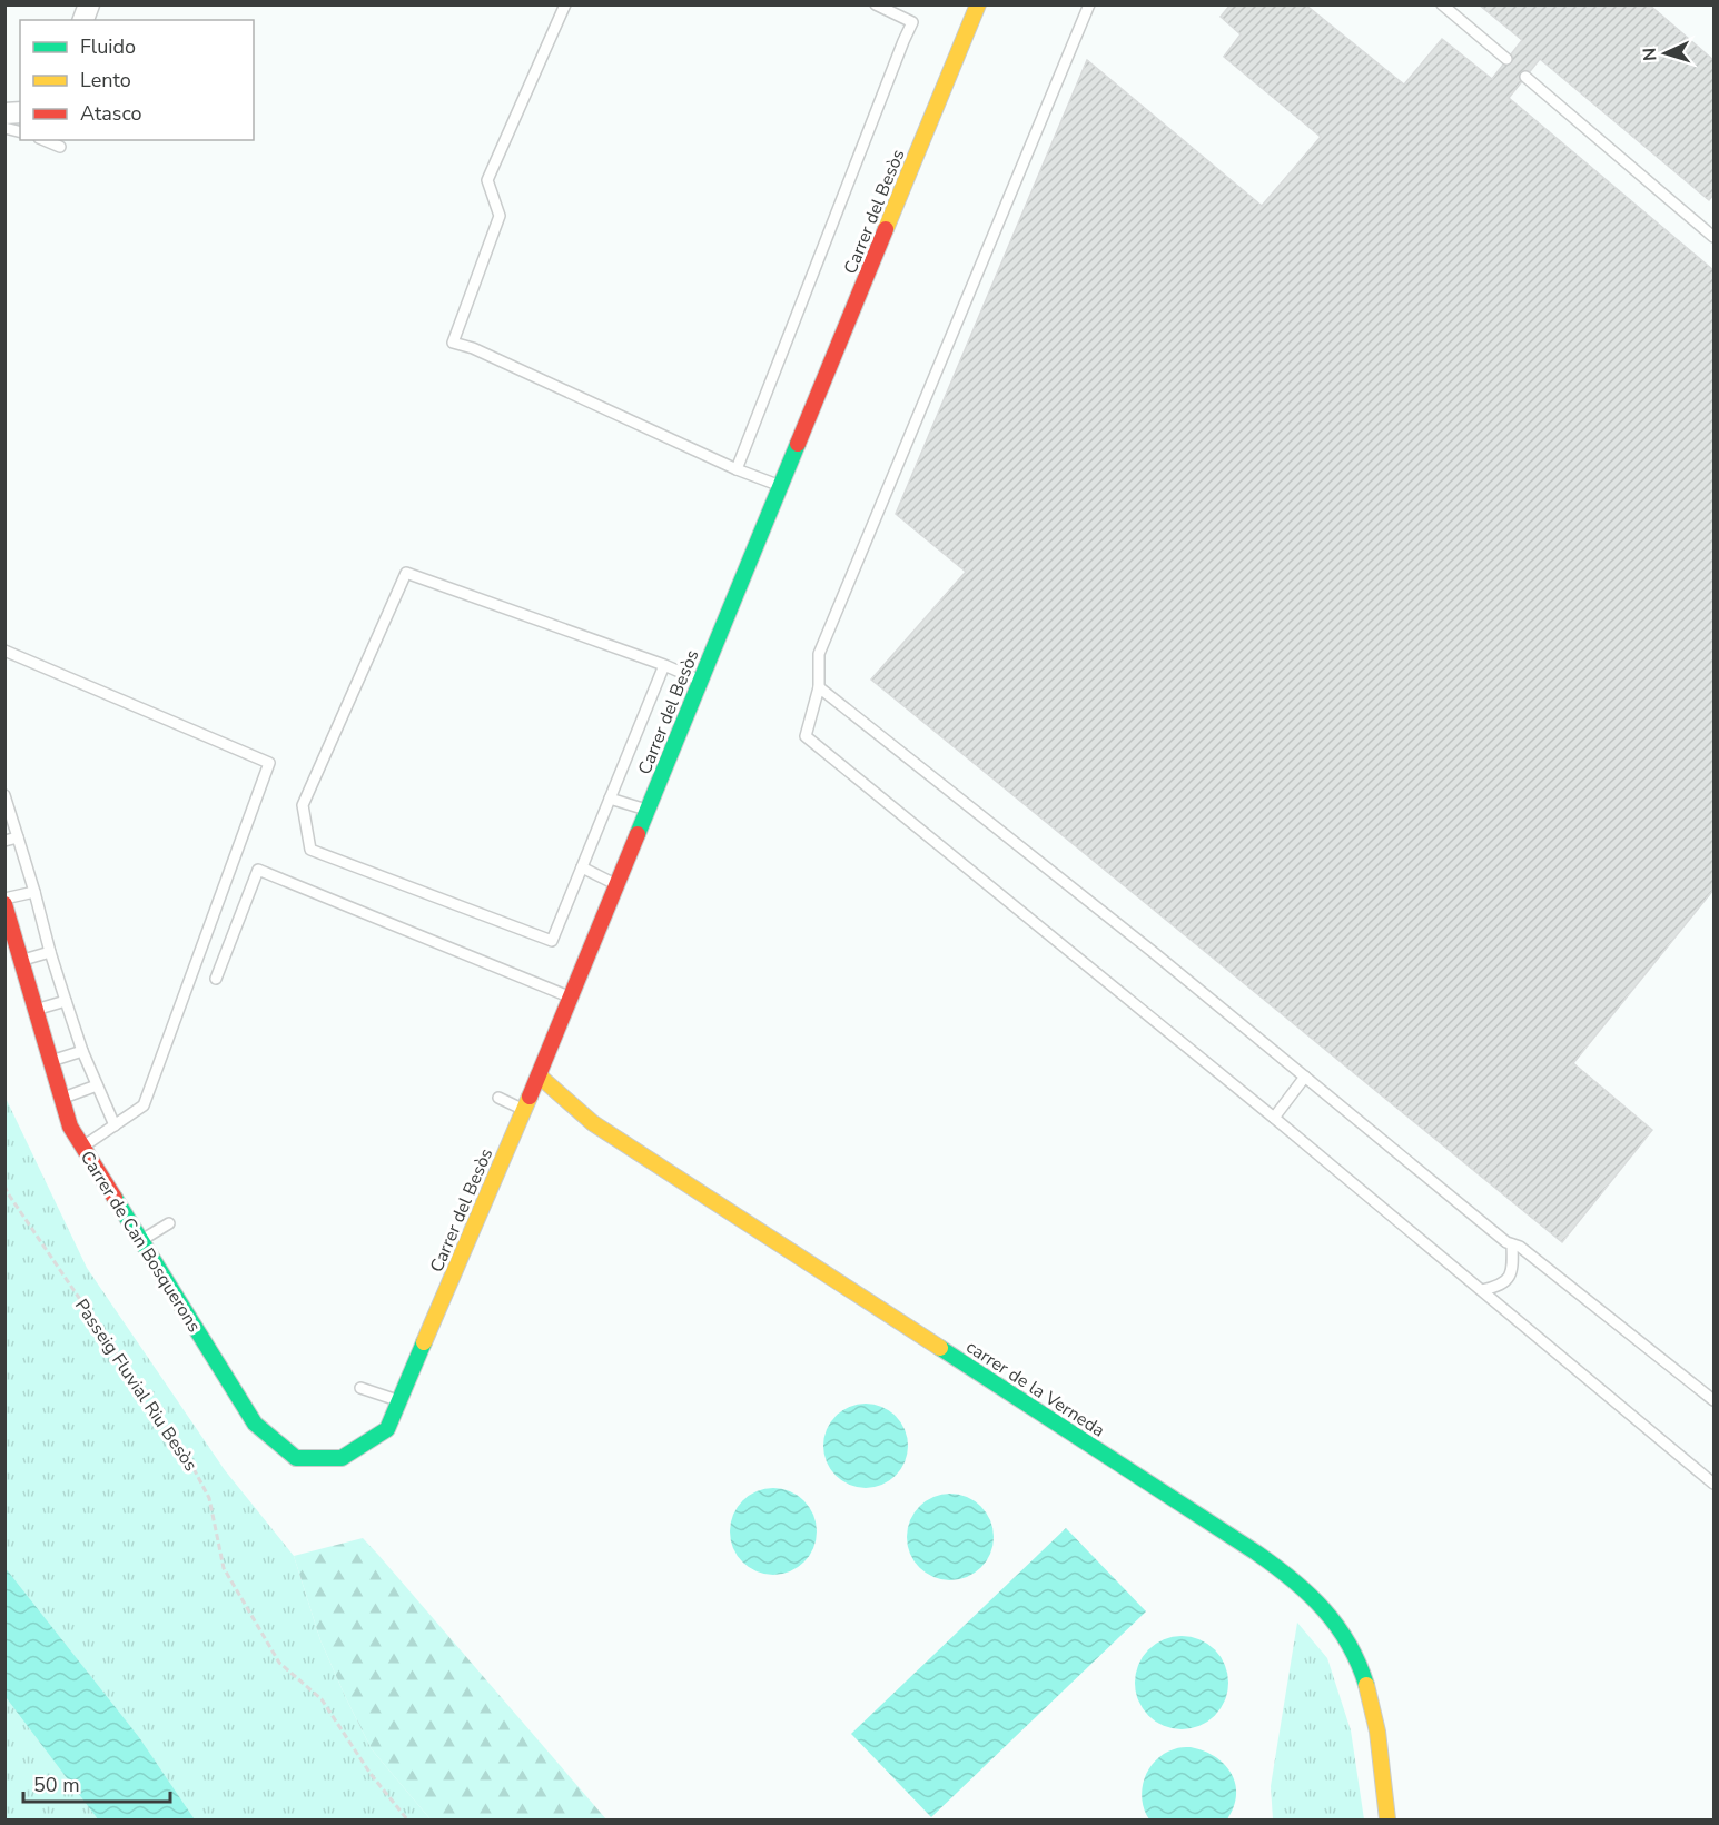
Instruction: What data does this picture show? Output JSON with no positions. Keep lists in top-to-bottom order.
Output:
{
  "streets": {
    "street": ["Carrer del Besòs", "Carrer de Can Bosquerons", "carrer de la Verneda"],
    "path": ["Passeig Fluvial Riu Besòs"]
  },
  "crossings": [
    ["Carrer del Besòs", "Carrer de Can Bosquerons"],
    ["Carrer del Besòs", "carrer de la Verneda"]
  ],
  "legend": ["Fluido", "Lento", "Atasco"],
  "scale_bar": "50 m",
  "north": "left"
}
